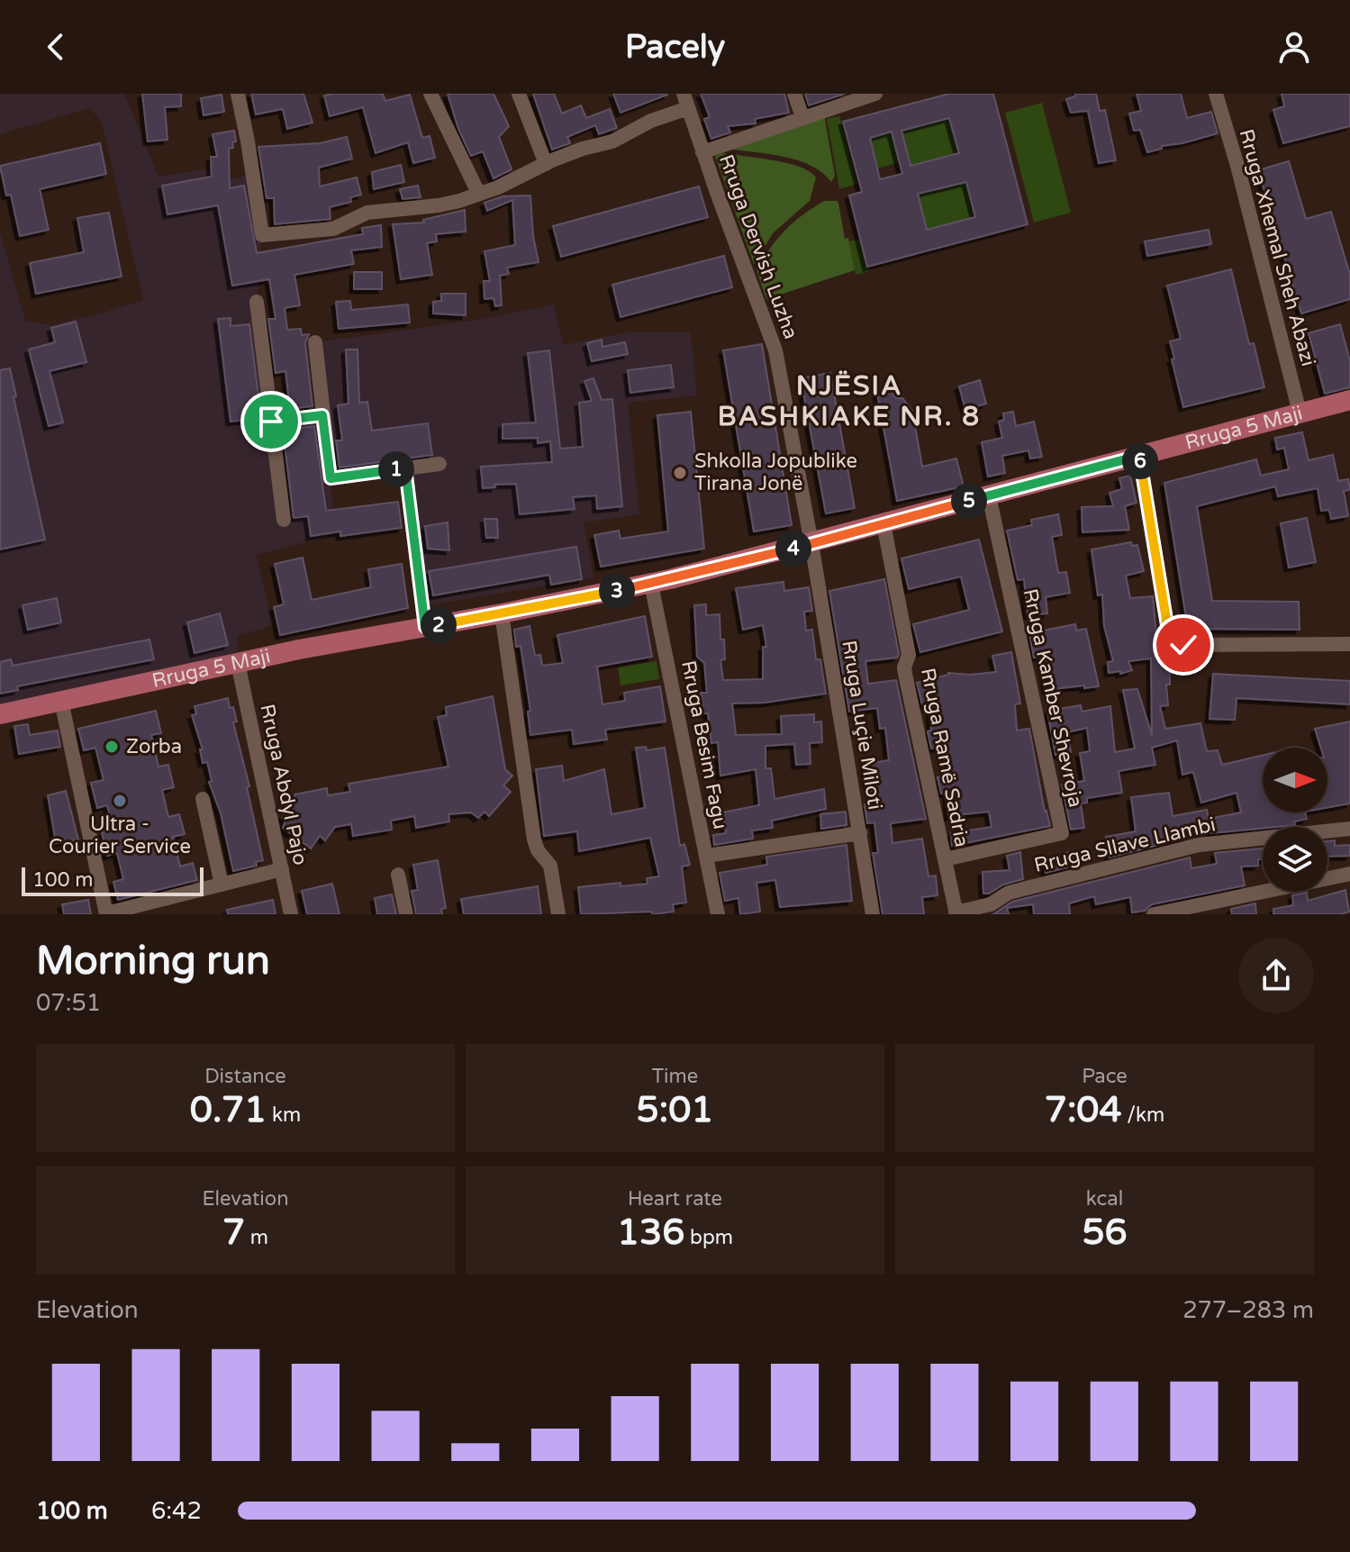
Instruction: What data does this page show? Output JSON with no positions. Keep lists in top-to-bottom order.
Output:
{
  "streets": {
    "main road": ["Rruga 5 Maji"],
    "street": [
      "Rruga Dervish Luzha",
      "Rruga Xhemal Sheh Abazi",
      "Rruga Kamber Shevroja",
      "Rruga Luçie Miloti",
      "Rruga Besim Fagu",
      "Rruga Ramë Sadria",
      "Rruga Abdyl Pajo",
      "Rruga Sllave Llambi"
    ]
  },
  "crossings": [
    ["Rruga Dervish Luzha", "Rruga 5 Maji"],
    ["Rruga Dervish Luzha", "Rruga Luçie Miloti"],
    ["Rruga Xhemal Sheh Abazi", "Rruga 5 Maji"],
    ["Rruga 5 Maji", "Rruga Kamber Shevroja"],
    ["Rruga 5 Maji", "Rruga Luçie Miloti"],
    ["Rruga 5 Maji", "Rruga Besim Fagu"],
    ["Rruga 5 Maji", "Rruga Ramë Sadria"],
    ["Rruga 5 Maji", "Rruga Abdyl Pajo"],
    ["Rruga Kamber Shevroja", "Rruga Ramë Sadria"],
    ["Rruga Ramë Sadria", "Rruga Sllave Llambi"]
  ],
  "districts": ["NJËSIA BASHKIAKE NR. 8"],
  "places": ["Shkolla Jopublike Tirana Jonë", "Zorba", "Ultra - Courier Service"],
  "scale_bar": "100 m",
  "north": "right",
  "page": {
    "header": "Pacely",
    "pins": [
      "6",
      "1",
      "5",
      "4",
      "3",
      "2"
    ],
    "scale": "100 m",
    "heading": ["Morning run", "07:51"],
    "stats": [
      ["Distance", "0.71 km"],
      ["Time", "5:01"],
      ["Pace", "7:04 /km"],
      ["Elevation", "7 m"],
      ["Heart rate", "136 bpm"],
      ["kcal", "56"]
    ],
    "chart": ["Elevation", "277–283 m"],
    "list": [
      {
        "name": "100 m",
        "note": "6:42"
      }
    ]
  }
}
